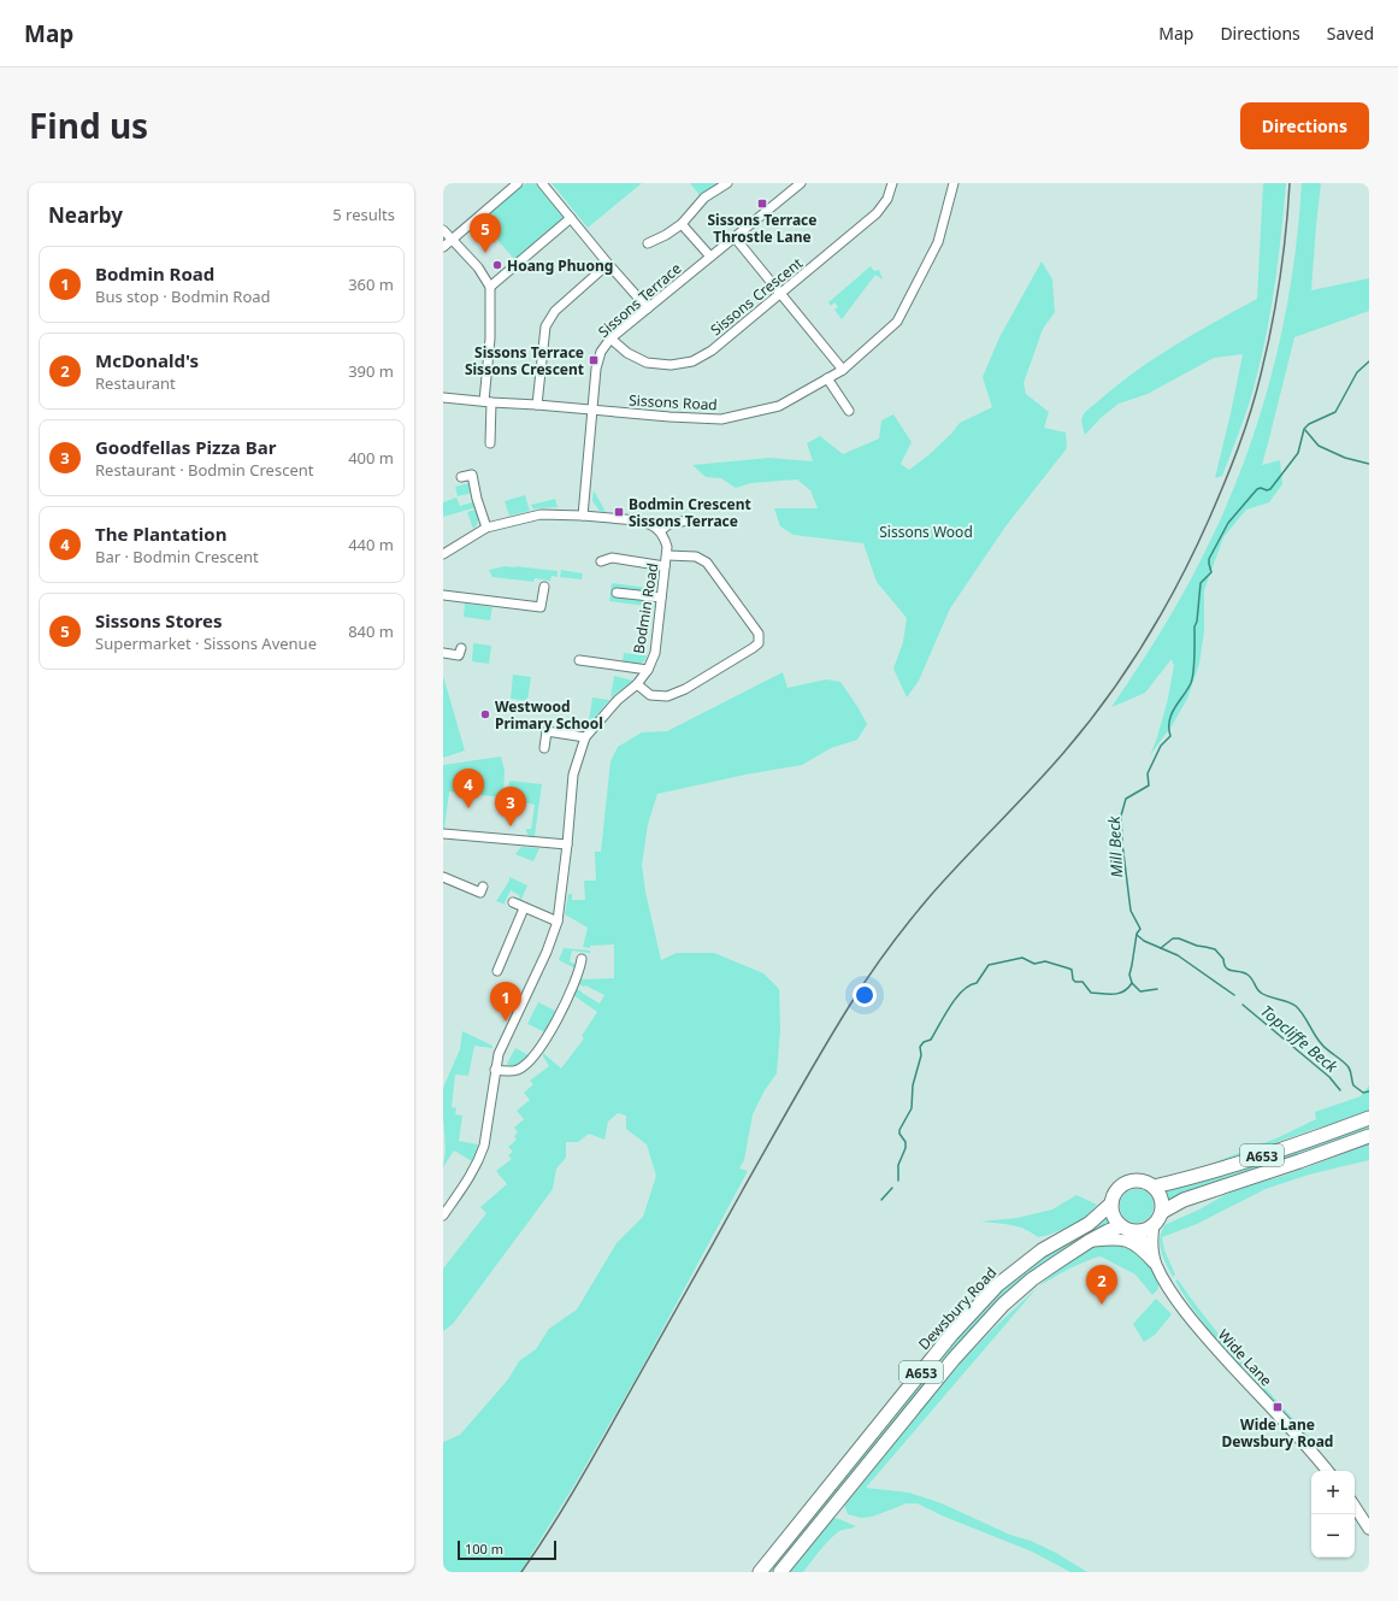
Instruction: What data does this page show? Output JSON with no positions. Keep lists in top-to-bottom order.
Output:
{
  "streets": {
    "highway": ["A653", "Dewsbury Road"],
    "main road": ["Wide Lane"],
    "street": [
      "Sissons Crescent",
      "Sissons Terrace",
      "Sissons Road",
      "Bodmin Road"
    ]
  },
  "crossings": [
    ["Sissons Crescent", "Sissons Terrace"],
    ["Sissons Terrace", "Sissons Road"],
    ["A653", "Dewsbury Road"],
    ["A653", "Wide Lane"],
    ["Dewsbury Road", "Wide Lane"]
  ],
  "water": ["Mill Beck", "Topcliffe Beck"],
  "parks": ["Sissons Wood"],
  "places": {
    "transit": [
      "Sissons Terrace Throstle Lane",
      "Sissons Terrace Sissons Crescent",
      "Bodmin Crescent Sissons Terrace",
      "Wide Lane Dewsbury Road"
    ],
    "other": ["Hoang Phuong", "Westwood Primary School"]
  },
  "scale_bar": "100 m",
  "page": {
    "header": "Map",
    "nav": ["Map", "Directions", "Saved"],
    "title": "Find us",
    "buttons": "Directions",
    "heading": ["Nearby", "5 results"],
    "pins": [
      "5",
      "4",
      "3",
      "1",
      "2"
    ],
    "list": [
      {
        "mark": "1",
        "name": "Bodmin Road",
        "note": "Bus stop · Bodmin Road",
        "value": "360 m"
      },
      {
        "mark": "2",
        "name": "McDonald's",
        "note": "Restaurant",
        "value": "390 m"
      },
      {
        "mark": "3",
        "name": "Goodfellas Pizza Bar",
        "note": "Restaurant · Bodmin Crescent",
        "value": "400 m"
      },
      {
        "mark": "4",
        "name": "The Plantation",
        "note": "Bar · Bodmin Crescent",
        "value": "440 m"
      },
      {
        "mark": "5",
        "name": "Sissons Stores",
        "note": "Supermarket · Sissons Avenue",
        "value": "840 m"
      }
    ],
    "map_buttons": ["+", "−"],
    "scale": "100 m"
  }
}
